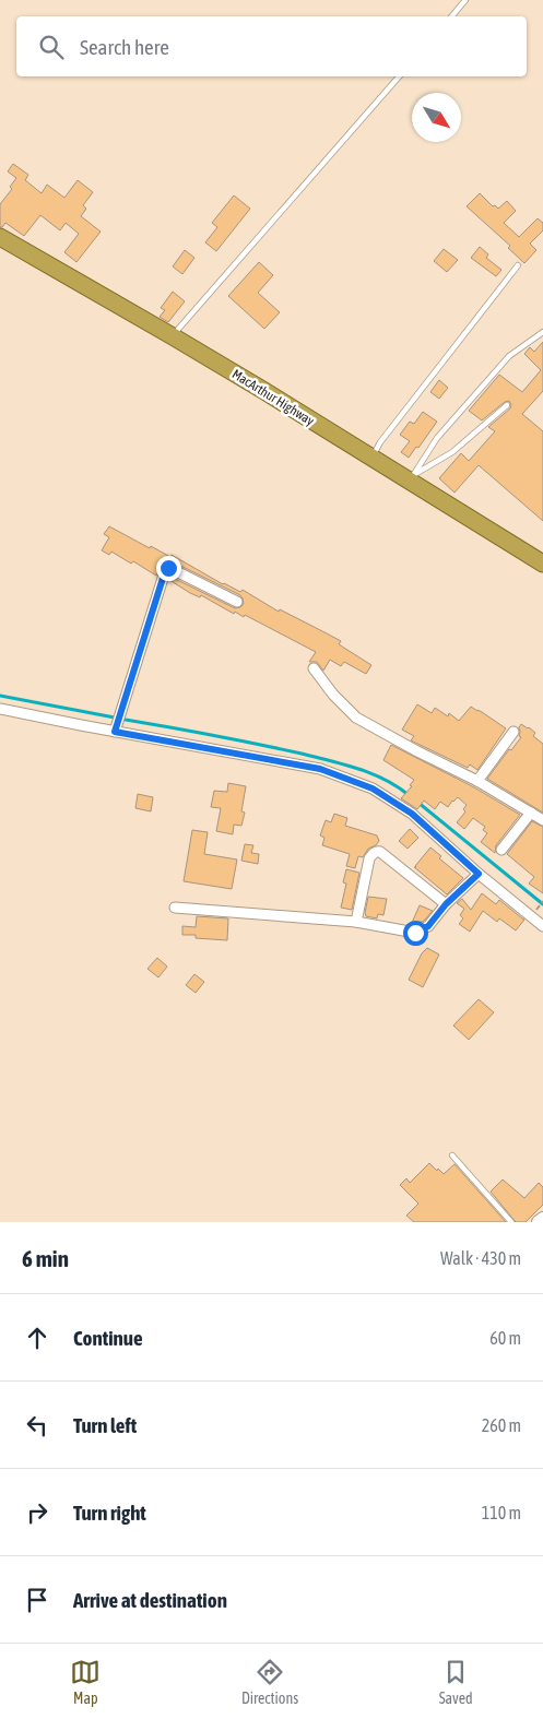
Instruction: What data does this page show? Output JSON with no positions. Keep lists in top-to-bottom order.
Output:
{
  "streets": {
    "highway": ["MacArthur Highway"]
  },
  "north": "bottom right",
  "page": {
    "search": "Search here",
    "heading": ["6 min", "Walk · 430 m"],
    "list": [
      ["Continue", "60 m"],
      ["Turn left", "260 m"],
      ["Turn right", "110 m"],
      "Arrive at destination"
    ],
    "nav": ["Map", "Directions", "Saved"]
  }
}
